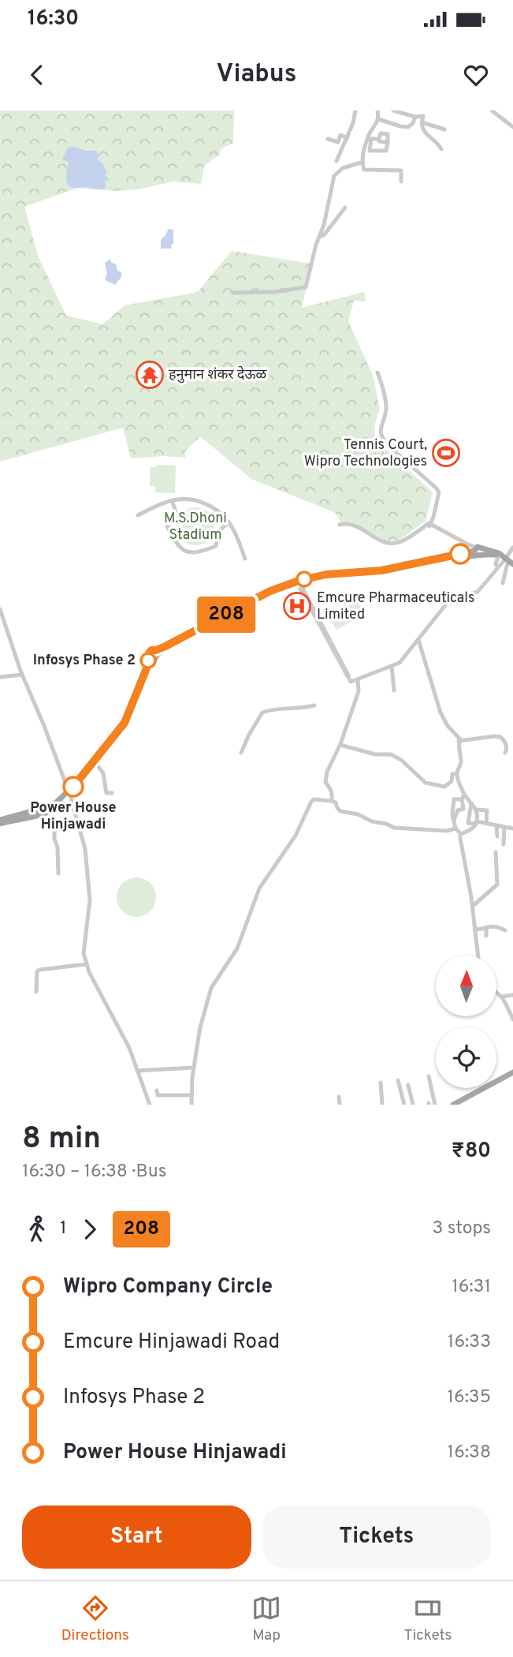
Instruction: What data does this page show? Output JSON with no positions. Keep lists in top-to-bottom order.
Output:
{
  "parks": ["M.S.Dhoni Stadium"],
  "places": {
    "temple": ["हनुमान शंकर देऊळ"],
    "sports": ["Tennis Court, Wipro Technologies"],
    "hospital": ["Emcure Pharmaceuticals Limited"],
    "other": ["Infosys Phase 2", "Power House Hinjawadi"]
  },
  "lines": ["bus line 208"],
  "north": "top",
  "page": {
    "status": "16:30",
    "header": "Viabus",
    "on_map": "208",
    "heading": ["8 min", "16:30 – 16:38 · Bus", "₹80"],
    "legs": ["1", "208", "3 stops"],
    "list": [
      {
        "name": "Wipro Company Circle",
        "value": "16:31"
      },
      {
        "name": "Emcure Hinjawadi Road",
        "value": "16:33"
      },
      {
        "name": "Infosys Phase 2",
        "value": "16:35"
      },
      {
        "name": "Power House Hinjawadi",
        "value": "16:38"
      }
    ],
    "buttons": ["Start", "Tickets"],
    "tabs": ["Directions", "Map", "Tickets"]
  }
}
